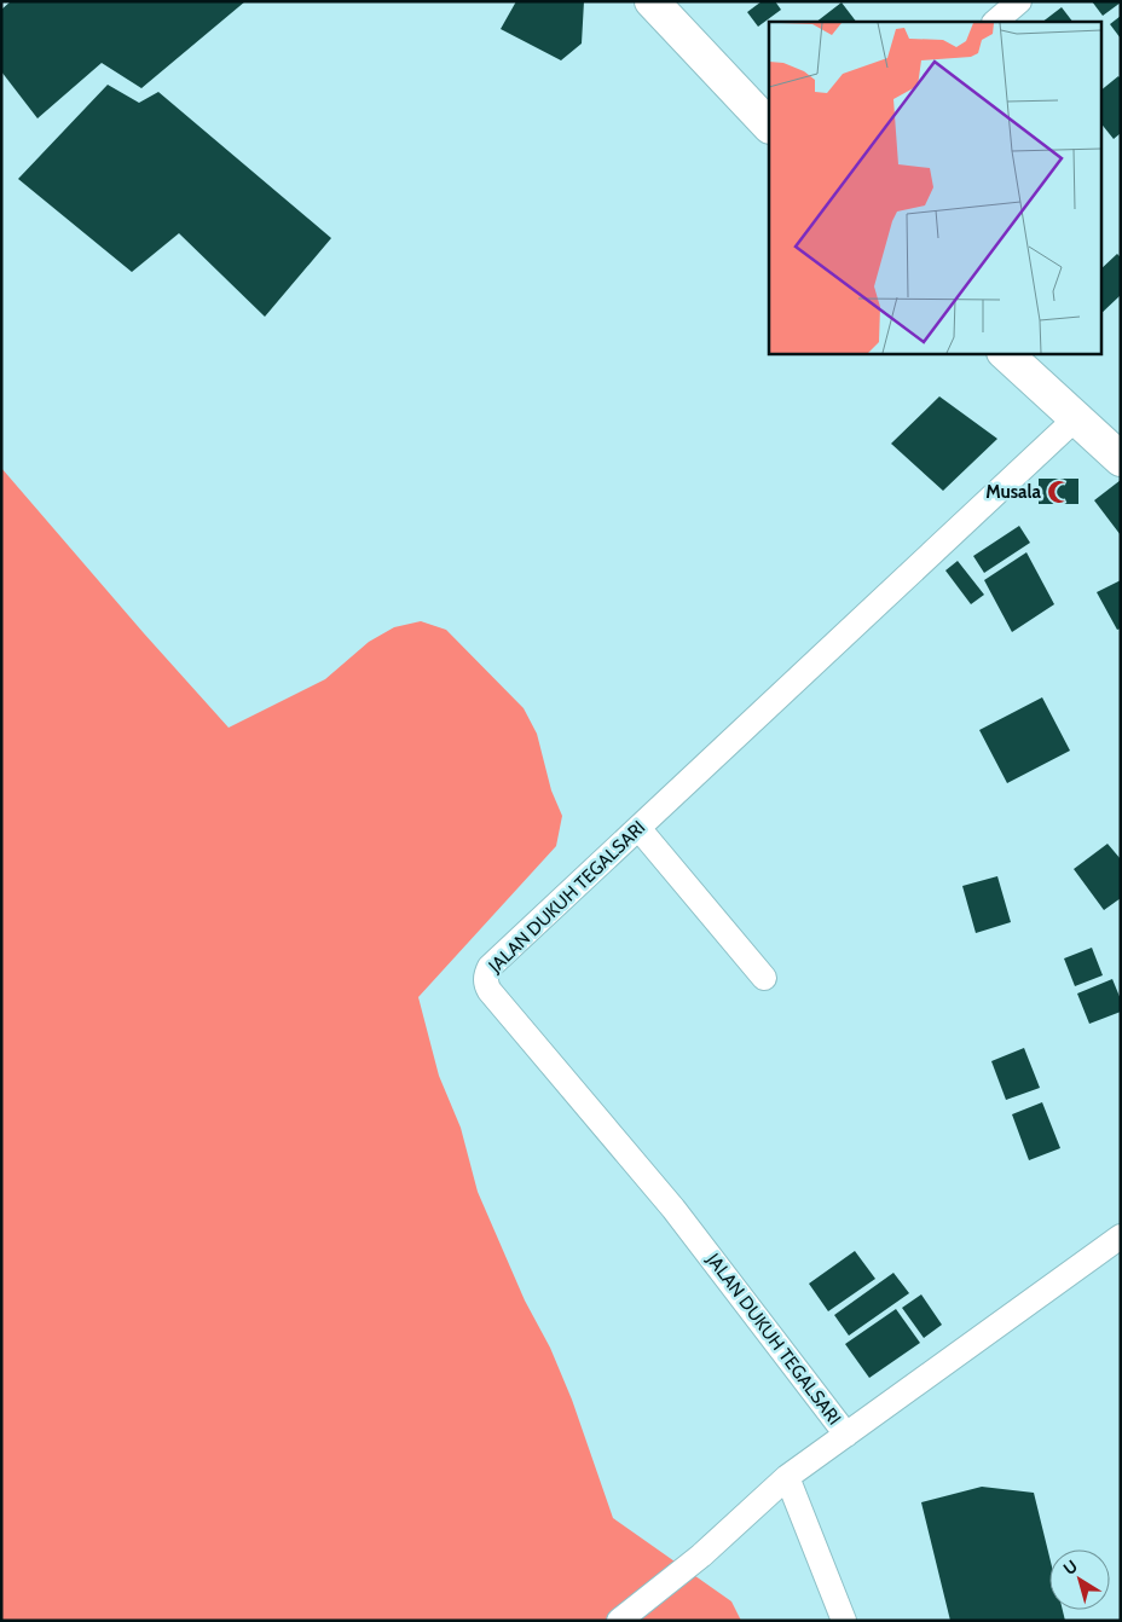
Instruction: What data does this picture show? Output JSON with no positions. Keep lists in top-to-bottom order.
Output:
{
  "streets": {
    "street": ["JALAN DUKUH TEGALSARI"]
  },
  "places": {
    "mosque": ["Musala"]
  },
  "north": "top left"
}
